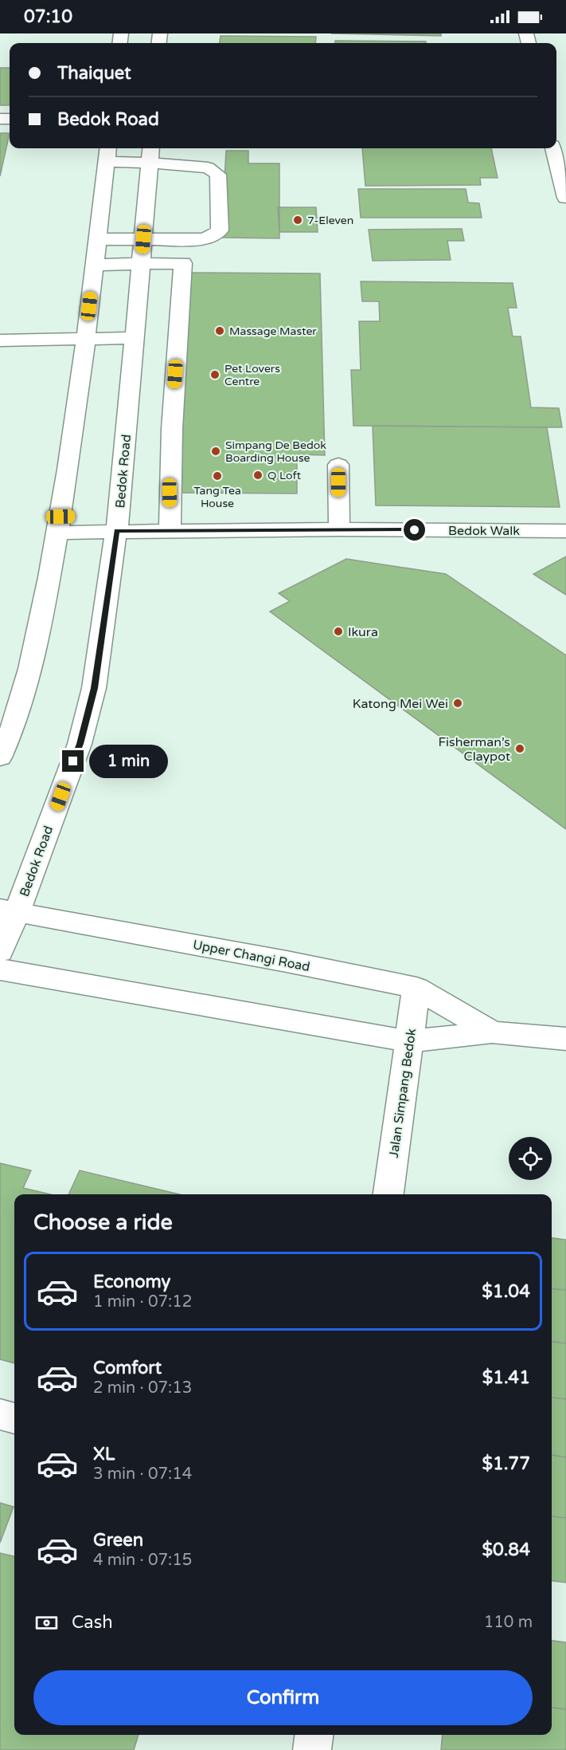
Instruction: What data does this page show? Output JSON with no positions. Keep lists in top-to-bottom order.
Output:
{
  "streets": {
    "street": [
      "Bedok Road",
      "Bedok Walk",
      "Upper Changi Road",
      "Jalan Simpang Bedok"
    ]
  },
  "crossings": [
    ["Bedok Road", "Bedok Walk"],
    ["Bedok Road", "Upper Changi Road"],
    ["Upper Changi Road", "Jalan Simpang Bedok"]
  ],
  "places": [
    "7-Eleven",
    "Massage Master",
    "Pet Lovers Centre",
    "Simpang De Bedok Boarding House",
    "Q Loft",
    "Tang Tea House",
    "Ikura",
    "Katong Mei Wei",
    "Fisherman’s Claypot"
  ],
  "page": {
    "status": "07:10",
    "banner": ["Thaiquet", "Bedok Road"],
    "bubble": "1 min",
    "heading": "Choose a ride",
    "list": [
      {
        "name": "Economy",
        "note": "1 min · 07:12",
        "value": "$1.04"
      },
      {
        "name": "Comfort",
        "note": "2 min · 07:13",
        "value": "$1.41"
      },
      {
        "name": "XL",
        "note": "3 min · 07:14",
        "value": "$1.77"
      },
      {
        "name": "Green",
        "note": "4 min · 07:15",
        "value": "$0.84"
      }
    ],
    "pay": ["Cash", "110 m"],
    "buttons": "Confirm"
  }
}
